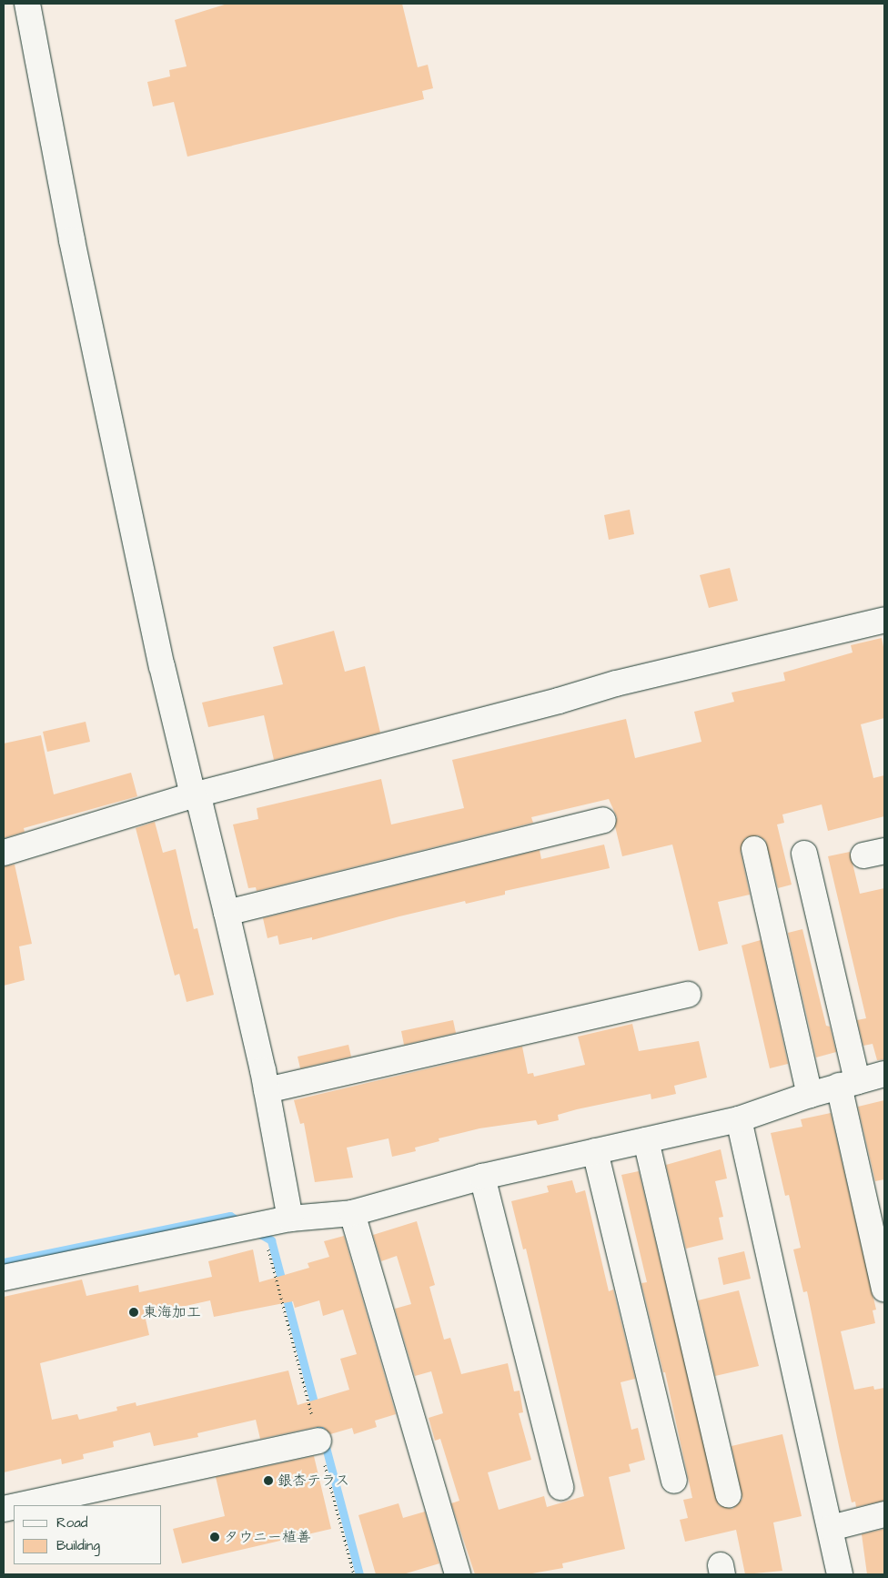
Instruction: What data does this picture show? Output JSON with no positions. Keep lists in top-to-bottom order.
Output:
{
  "places": ["東海加工", "銀杏テラス", "タウニー植善"],
  "legend": ["Road", "Building"]
}
